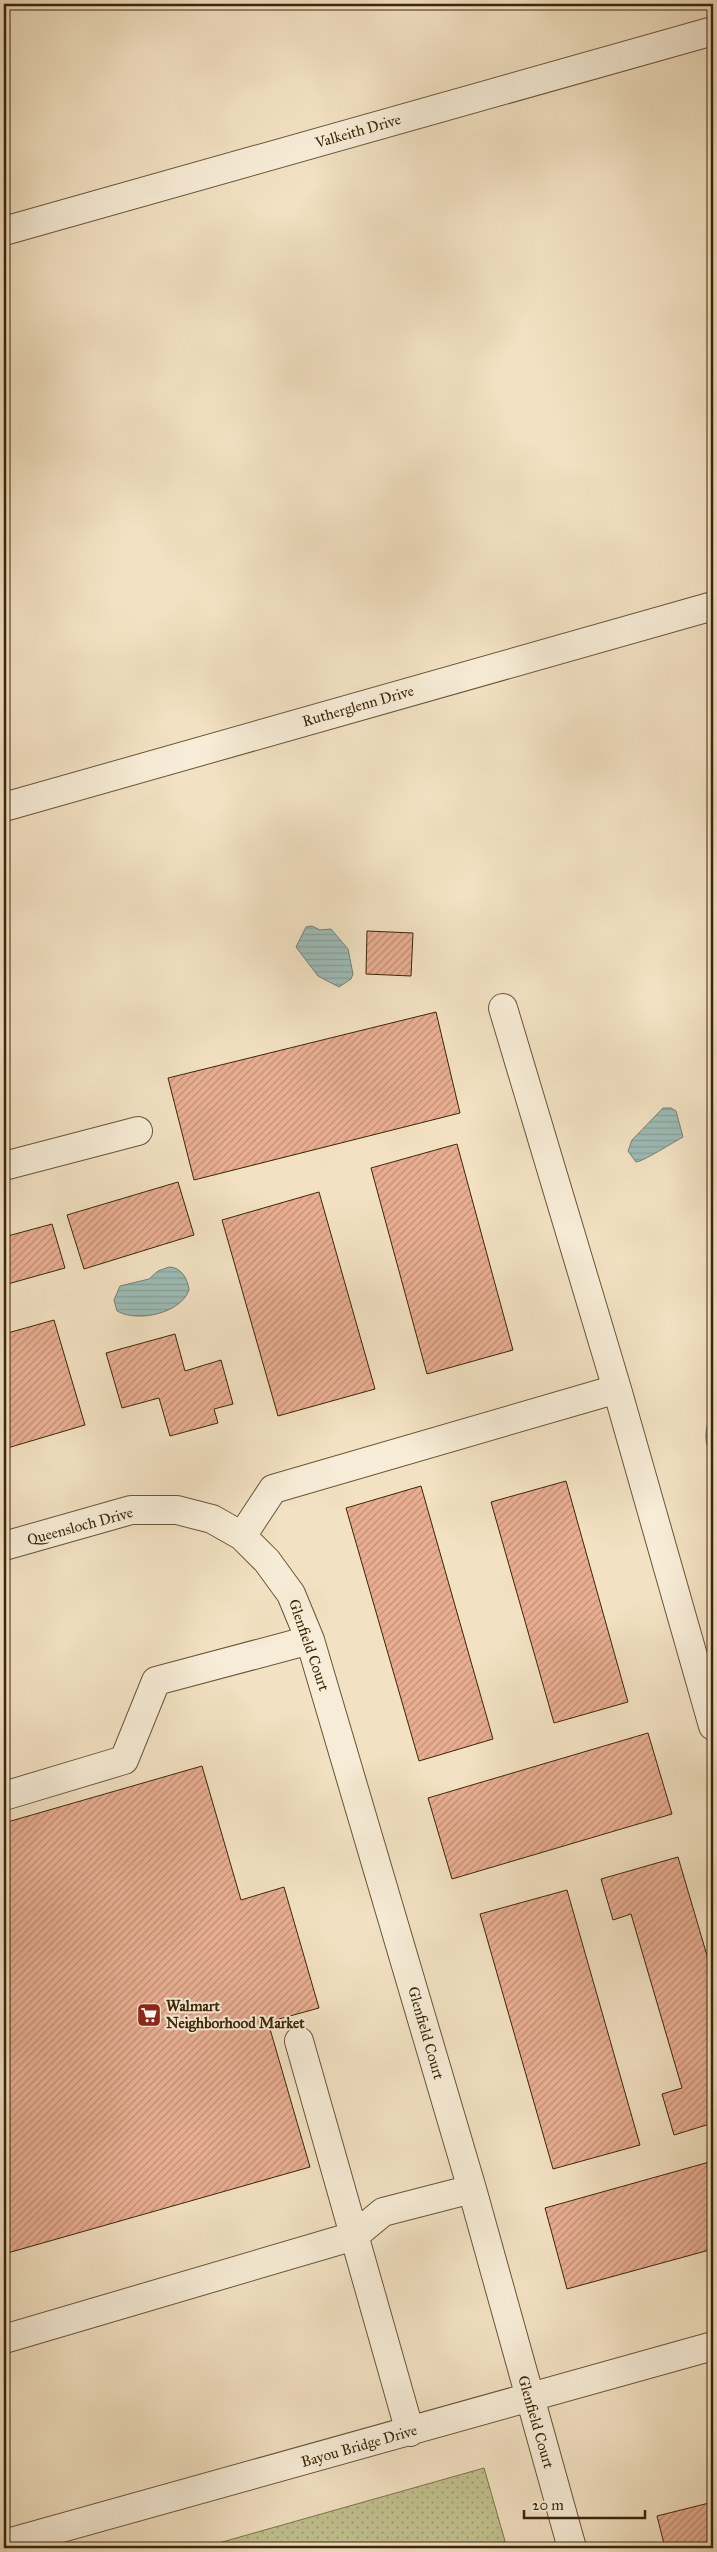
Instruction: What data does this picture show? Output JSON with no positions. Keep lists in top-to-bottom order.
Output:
{
  "streets": {
    "street": [
      "Valkeith Drive",
      "Rutherglenn Drive",
      "Queensloch Drive",
      "Glenfield Court",
      "Bayou Bridge Drive"
    ]
  },
  "crossings": [
    ["Queensloch Drive", "Glenfield Court"],
    ["Glenfield Court", "Bayou Bridge Drive"]
  ],
  "places": {
    "supermarket": ["Walmart Neighborhood Market"]
  },
  "scale_bar": "20 m"
}
